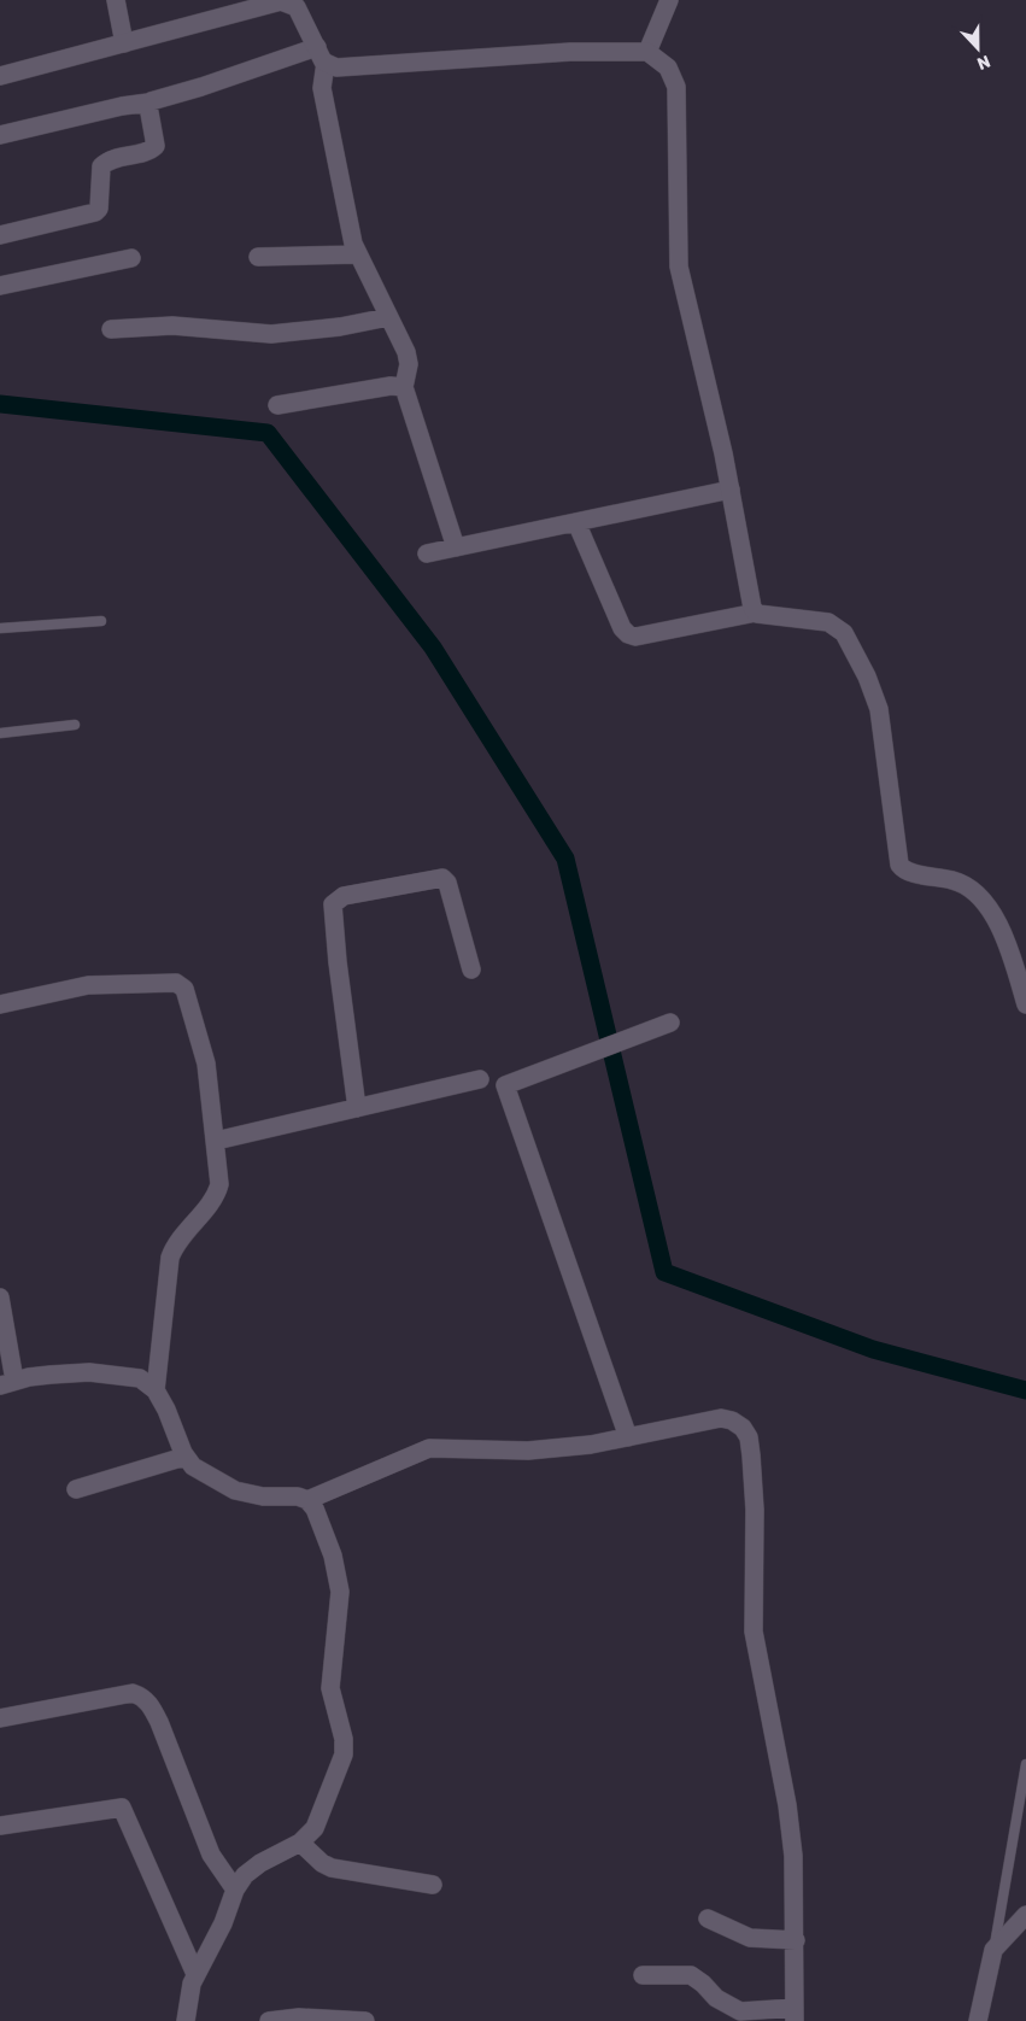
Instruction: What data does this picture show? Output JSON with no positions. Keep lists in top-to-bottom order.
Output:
{
  "north": "bottom"
}
